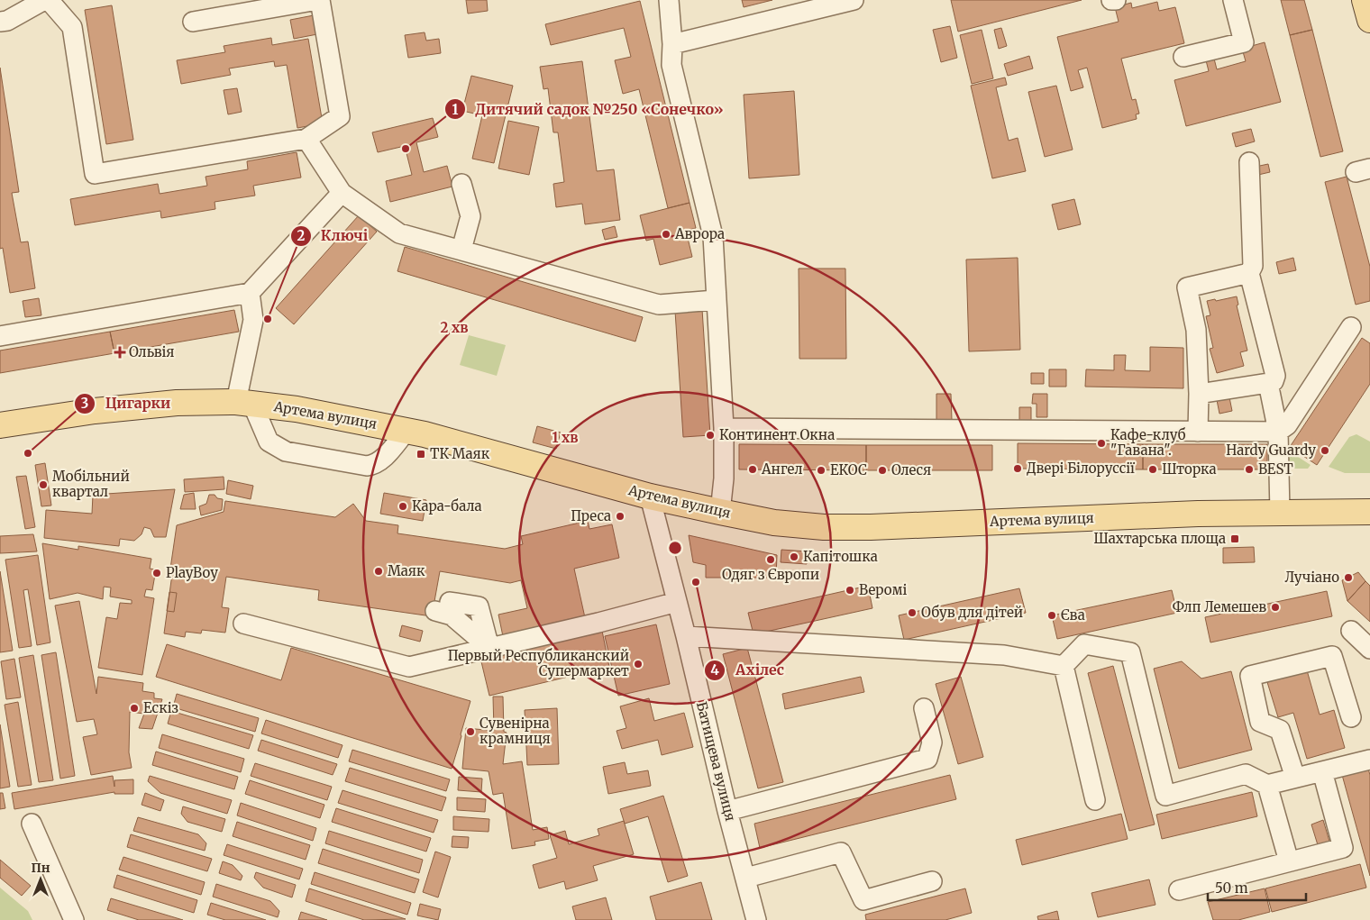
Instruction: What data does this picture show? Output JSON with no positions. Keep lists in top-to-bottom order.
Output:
{
  "streets": {
    "main road": ["Артема вулиця"],
    "street": ["Батищева вулиця"]
  },
  "crossings": [
    ["Артема вулиця", "Батищева вулиця"]
  ],
  "places": {
    "other": [
      "Дитячий садок №250 «Сонечко»",
      "Аврора",
      "Ключі",
      "Континент Окна",
      "Кафе-клуб \"Гавана\".",
      "Hardy Guardy",
      "Цигарки",
      "Двері Білоруссії",
      "Ангел",
      "Шторка",
      "BEST",
      "ЕКОС",
      "Олеся",
      "Мобільний квартал",
      "Кара-бала",
      "Преса",
      "Капітошка",
      "Одяг з Європи",
      "Маяк",
      "PlayBoy",
      "Лучіано",
      "Ахілес",
      "Веромі",
      "Флп Лемешев",
      "Обув для дітей",
      "Єва",
      "Первый Республиканский Супермаркет",
      "Ескіз",
      "Сувенірна крамниця"
    ],
    "health": ["Ольвія"],
    "transit": ["ТК Маяк", "Шахтарська площа"]
  },
  "scale_bar": "50 m",
  "north": "top",
  "rings": ["2 хв", "1 хв"]
}
